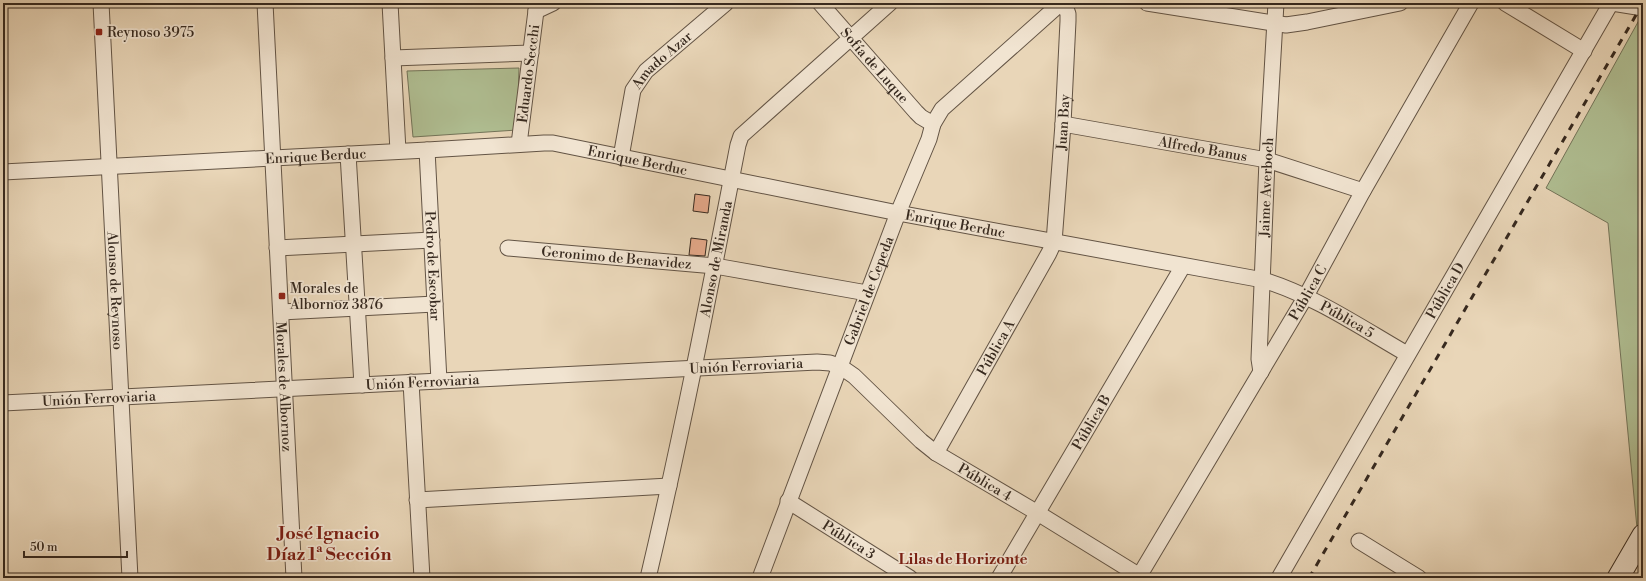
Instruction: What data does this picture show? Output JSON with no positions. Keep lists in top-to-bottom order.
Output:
{
  "streets": {
    "street": [
      "Amado Azar",
      "Sofía de Luque",
      "Eduardo Secchi",
      "Juan Bay",
      "Alfredo Banus",
      "Enrique Berduc",
      "Jaime Averboch",
      "Geronimo de Benavidez",
      "Alonso de Miranda",
      "Pedro de Escobar",
      "Pública D",
      "Alonso de Reynoso",
      "Gabriel de Cepeda",
      "Pública C",
      "Pública 5",
      "Pública A",
      "Unión Ferroviaria",
      "Morales de Albornoz",
      "Pública B",
      "Pública 4",
      "Pública 3"
    ]
  },
  "crossings": [
    ["Amado Azar", "Enrique Berduc"],
    ["Sofía de Luque", "Alonso de Miranda"],
    ["Sofía de Luque", "Gabriel de Cepeda"],
    ["Eduardo Secchi", "Enrique Berduc"],
    ["Juan Bay", "Alfredo Banus"],
    ["Juan Bay", "Enrique Berduc"],
    ["Juan Bay", "Gabriel de Cepeda"],
    ["Juan Bay", "Pública A"],
    ["Alfredo Banus", "Jaime Averboch"],
    ["Alfredo Banus", "Pública C"],
    ["Enrique Berduc", "Jaime Averboch"],
    ["Enrique Berduc", "Alonso de Miranda"],
    ["Enrique Berduc", "Pedro de Escobar"],
    ["Enrique Berduc", "Alonso de Reynoso"],
    ["Enrique Berduc", "Gabriel de Cepeda"],
    ["Enrique Berduc", "Pública 5"],
    ["Enrique Berduc", "Pública A"],
    ["Enrique Berduc", "Morales de Albornoz"],
    ["Enrique Berduc", "Pública B"],
    ["Jaime Averboch", "Pública C"],
    ["Jaime Averboch", "Pública 5"],
    ["Geronimo de Benavidez", "Alonso de Miranda"],
    ["Geronimo de Benavidez", "Gabriel de Cepeda"],
    ["Alonso de Miranda", "Unión Ferroviaria"],
    ["Pedro de Escobar", "Unión Ferroviaria"],
    ["Pública D", "Pública 5"],
    ["Alonso de Reynoso", "Unión Ferroviaria"],
    ["Gabriel de Cepeda", "Unión Ferroviaria"],
    ["Gabriel de Cepeda", "Pública 4"],
    ["Gabriel de Cepeda", "Pública 3"],
    ["Pública C", "Pública 5"],
    ["Pública C", "Pública 4"],
    ["Pública A", "Pública 4"],
    ["Unión Ferroviaria", "Morales de Albornoz"],
    ["Unión Ferroviaria", "Pública 4"],
    ["Pública B", "Pública 4"]
  ],
  "districts": ["José Ignacio Díaz 1ª Sección", "Lilas de Horizonte"],
  "places": {
    "transit": ["Reynoso 3975", "Morales de Albornoz 3876"]
  },
  "scale_bar": "50 m"
}
